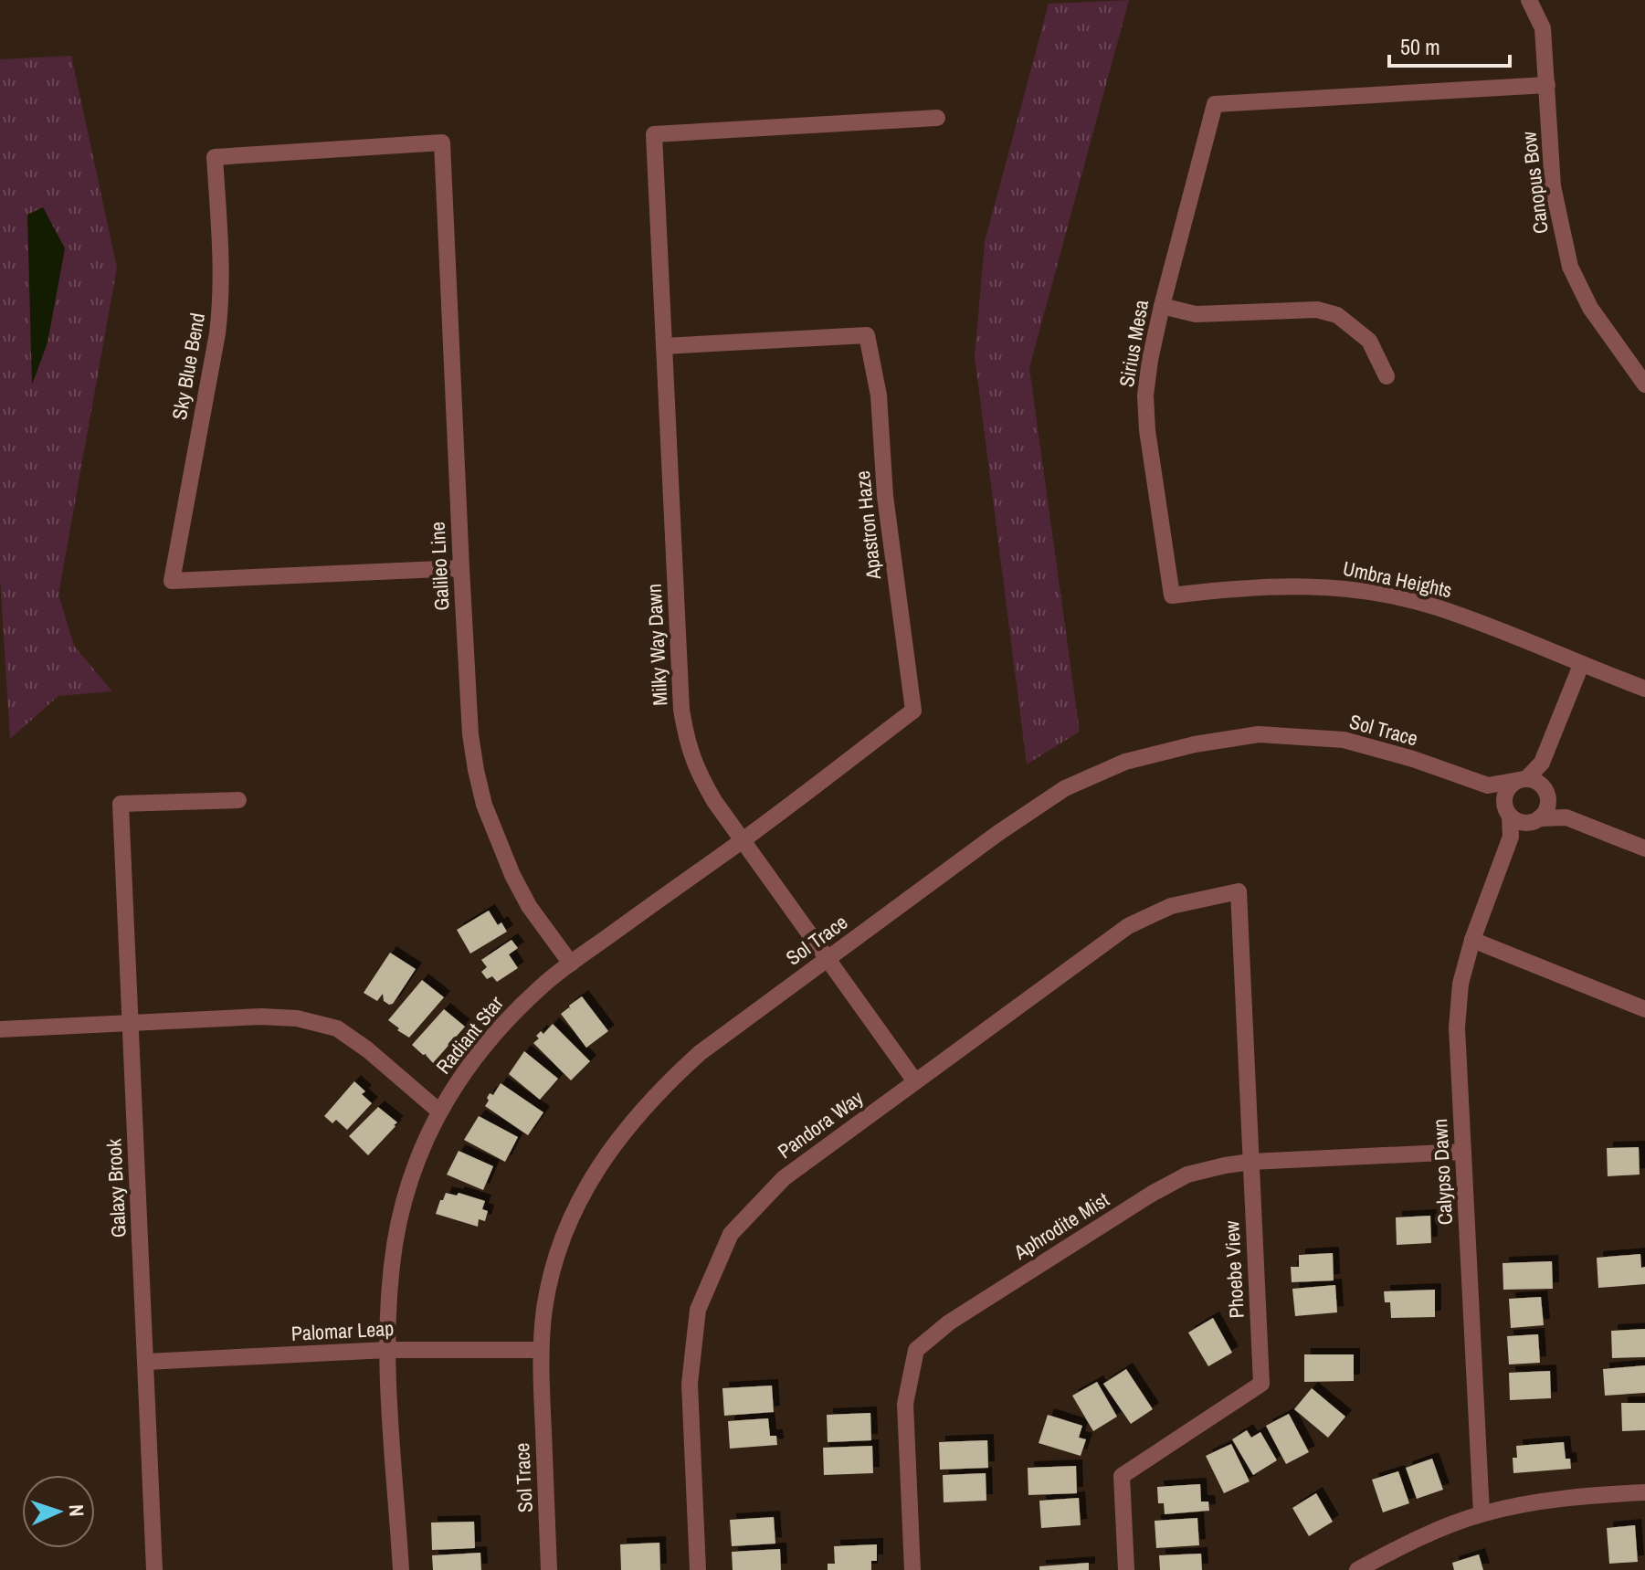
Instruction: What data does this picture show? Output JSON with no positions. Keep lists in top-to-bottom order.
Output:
{
  "streets": {
    "street": [
      "Canopus Bow",
      "Sirius Mesa",
      "Sky Blue Bend",
      "Apastron Haze",
      "Galileo Line",
      "Umbra Heights",
      "Milky Way Dawn",
      "Sol Trace",
      "Radiant Star",
      "Pandora Way",
      "Calypso Dawn",
      "Galaxy Brook",
      "Aphrodite Mist",
      "Phoebe View",
      "Palomar Leap"
    ]
  },
  "crossings": [
    ["Canopus Bow", "Sirius Mesa"],
    ["Sirius Mesa", "Umbra Heights"],
    ["Sky Blue Bend", "Galileo Line"],
    ["Apastron Haze", "Milky Way Dawn"],
    ["Apastron Haze", "Radiant Star"],
    ["Galileo Line", "Radiant Star"],
    ["Milky Way Dawn", "Sol Trace"],
    ["Milky Way Dawn", "Radiant Star"],
    ["Milky Way Dawn", "Pandora Way"],
    ["Sol Trace", "Calypso Dawn"],
    ["Sol Trace", "Palomar Leap"],
    ["Radiant Star", "Palomar Leap"],
    ["Pandora Way", "Phoebe View"],
    ["Calypso Dawn", "Aphrodite Mist"],
    ["Galaxy Brook", "Palomar Leap"],
    ["Aphrodite Mist", "Phoebe View"]
  ],
  "scale_bar": "50 m",
  "north": "right"
}
